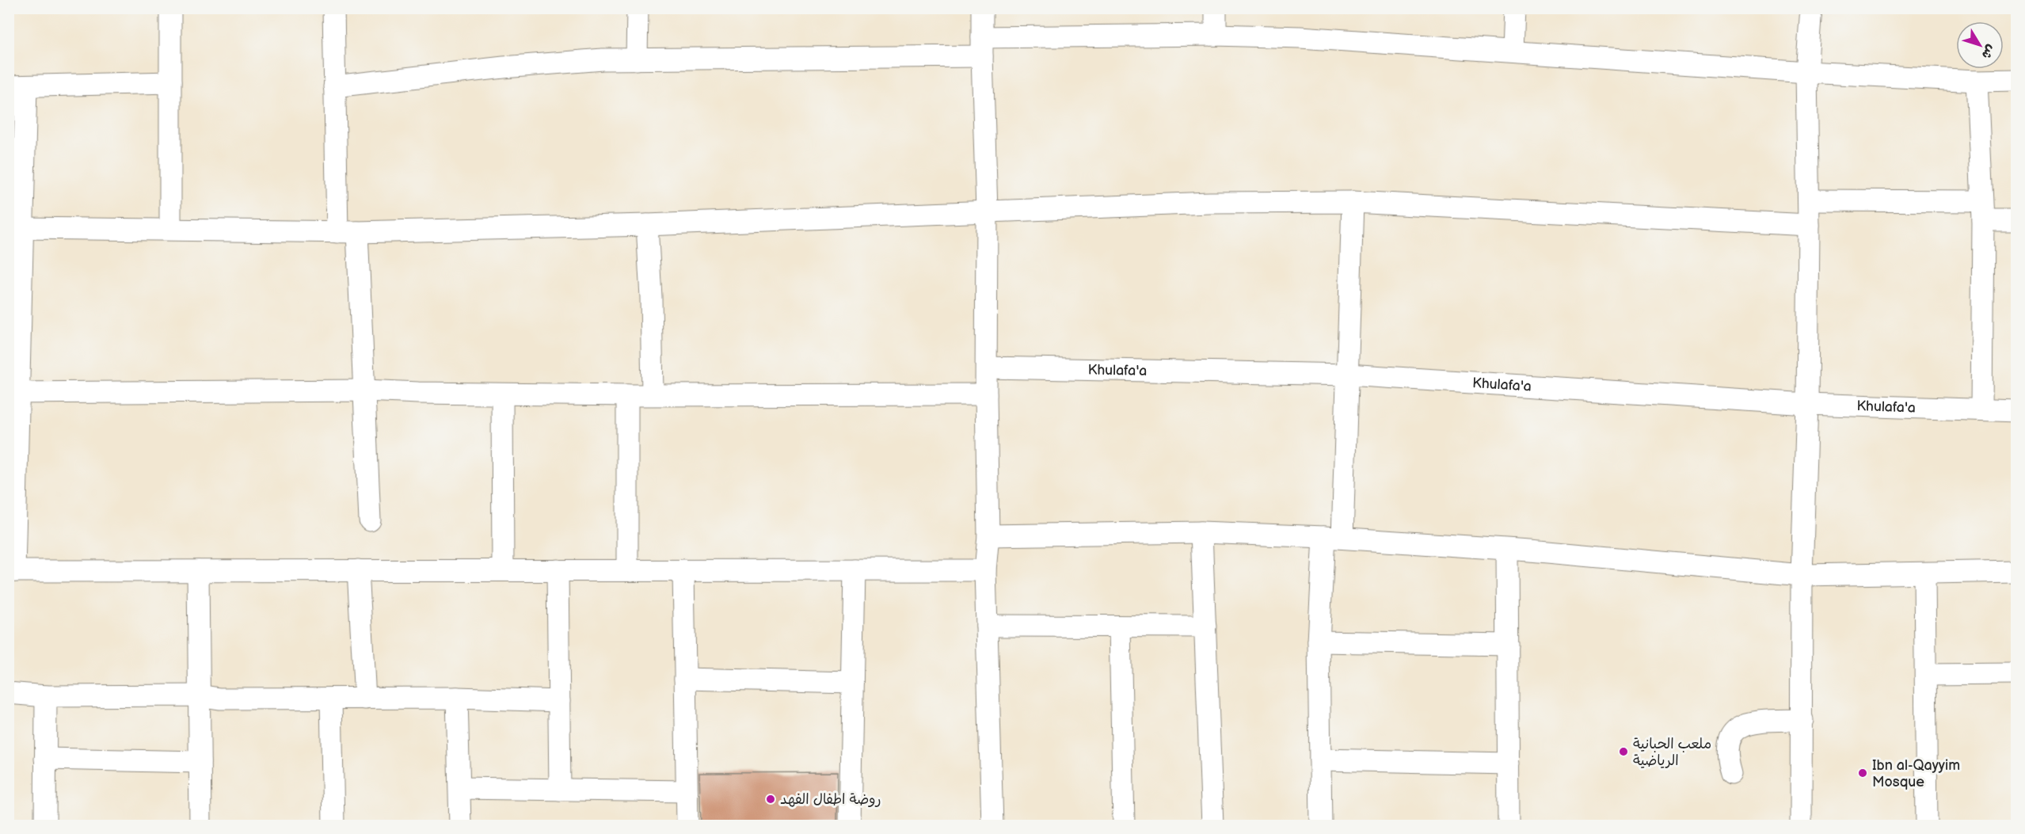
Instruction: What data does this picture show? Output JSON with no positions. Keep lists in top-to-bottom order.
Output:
{
  "streets": {
    "street": ["Khulafa'a"]
  },
  "places": ["ملعب الحبانية الرياضية", "Ibn al-Qayyim Mosque", "روضة اطفال الفهد"],
  "north": "bottom right"
}
